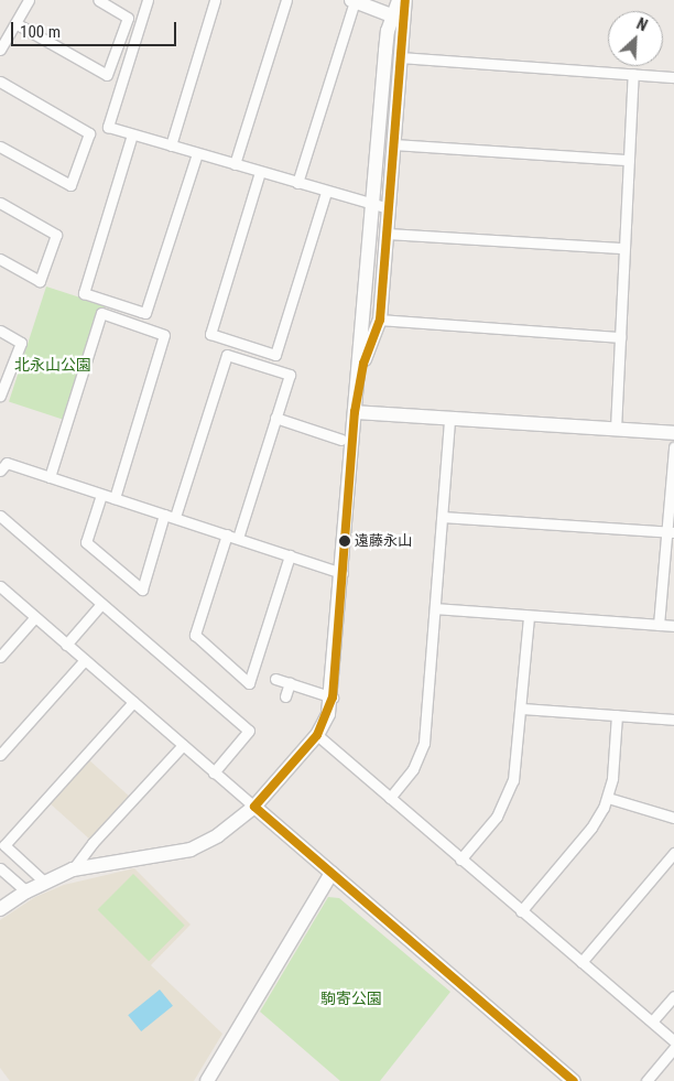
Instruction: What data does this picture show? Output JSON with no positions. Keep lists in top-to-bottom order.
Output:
{
  "parks": ["北永山公園", "駒寄公園"],
  "places": ["遠藤永山"],
  "scale_bar": "100 m",
  "north": "top right"
}
